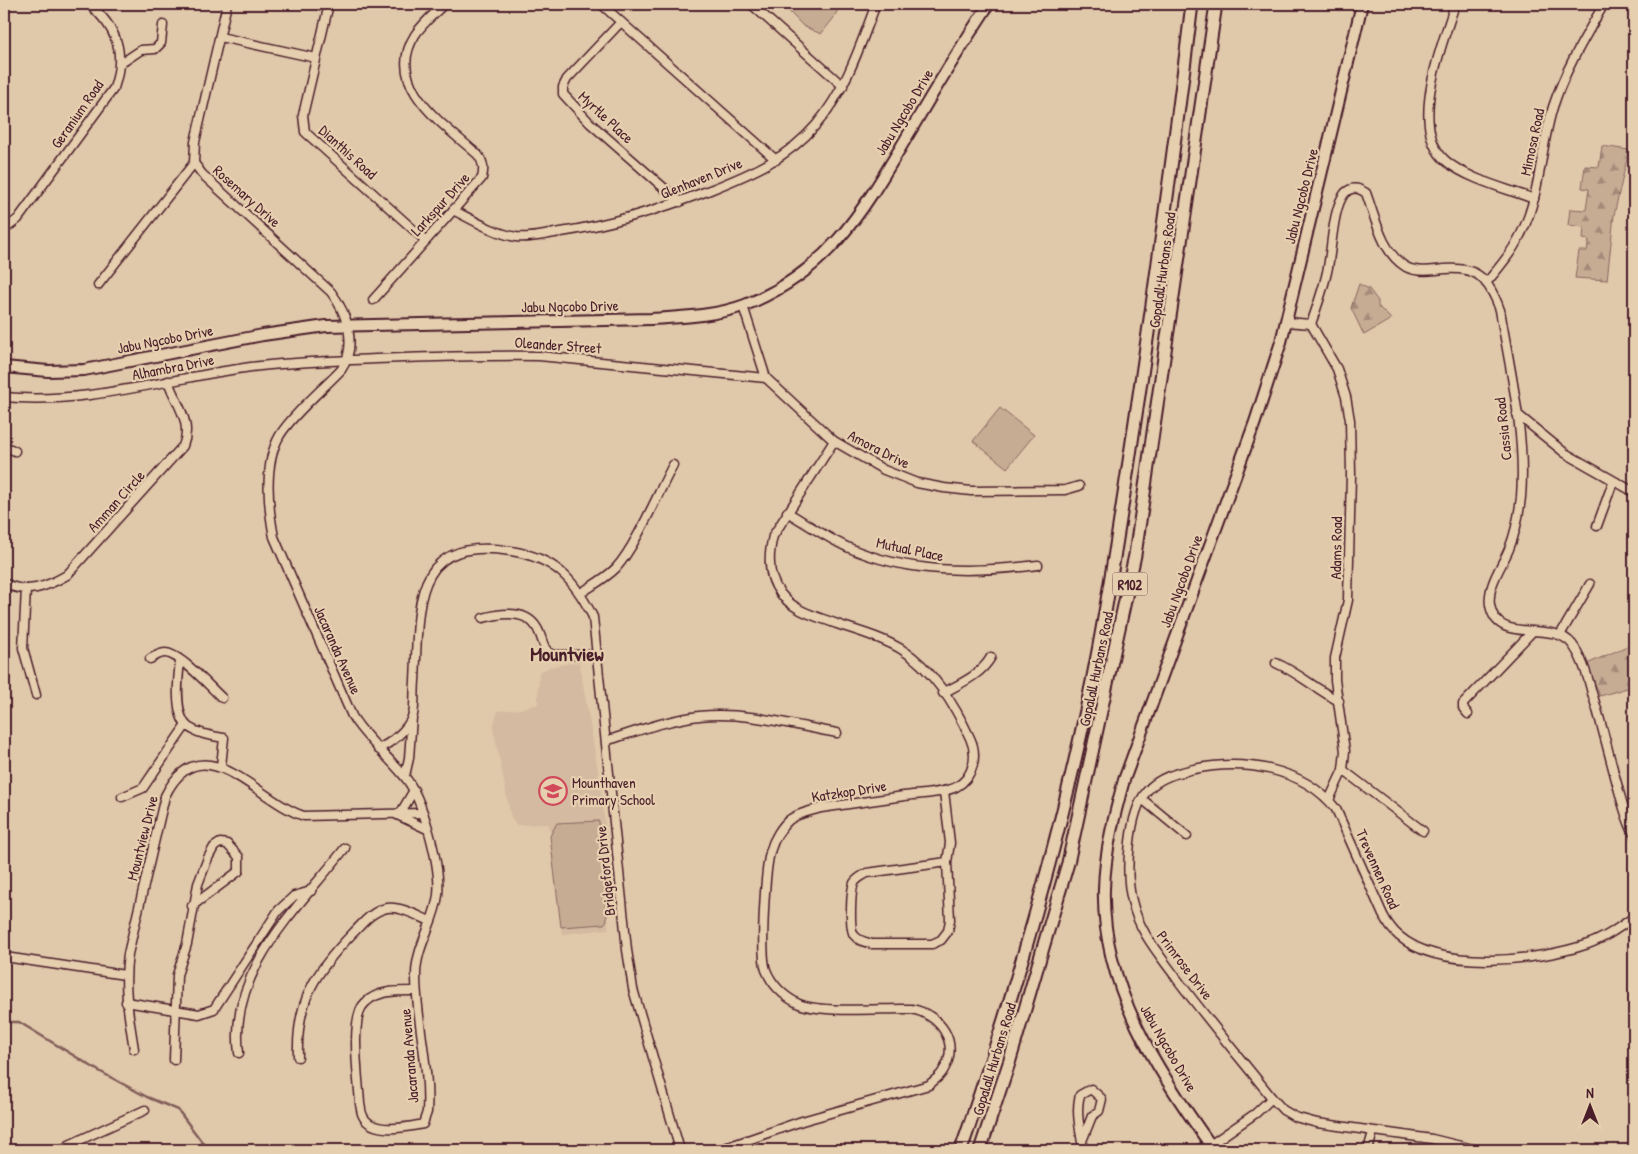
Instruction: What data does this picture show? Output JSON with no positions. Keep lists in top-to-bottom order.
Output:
{
  "streets": {
    "main road": ["Jabu Ngcobo Drive", "Gopalall Hurbans Road", "R102"],
    "street": [
      "Geranium Road",
      "Myrtle Place",
      "Mimosa Road",
      "Dianthis Road",
      "Glenhaven Drive",
      "Rosemary Drive",
      "Larkspur Drive",
      "Oleander Street",
      "Alhambra Drive",
      "Cassia Road",
      "Amora Drive",
      "Amman Circle",
      "Adams Road",
      "Mutual Place",
      "Jacaranda Avenue",
      "Katzkop Drive",
      "Mountview Drive",
      "Trevennen Road",
      "Bridgeford Drive",
      "Primrose Drive"
    ]
  },
  "crossings": [
    ["Jabu Ngcobo Drive", "Rosemary Drive"],
    ["Jabu Ngcobo Drive", "Amora Drive"],
    ["Myrtle Place", "Glenhaven Drive"],
    ["Mimosa Road", "Cassia Road"],
    ["Dianthis Road", "Larkspur Drive"],
    ["Glenhaven Drive", "Larkspur Drive"],
    ["Oleander Street", "Alhambra Drive"],
    ["Oleander Street", "Amora Drive"],
    ["Oleander Street", "Jacaranda Avenue"],
    ["Alhambra Drive", "Amman Circle"],
    ["Alhambra Drive", "Jacaranda Avenue"],
    ["Cassia Road", "Adams Road"],
    ["Amora Drive", "Katzkop Drive"],
    ["Adams Road", "Trevennen Road"],
    ["Mutual Place", "Katzkop Drive"],
    ["Jacaranda Avenue", "Bridgeford Drive"],
    ["Trevennen Road", "Primrose Drive"]
  ],
  "districts": ["Mountview"],
  "places": {
    "school or university": ["Mounthaven Primary School"]
  },
  "north": "top"
}
